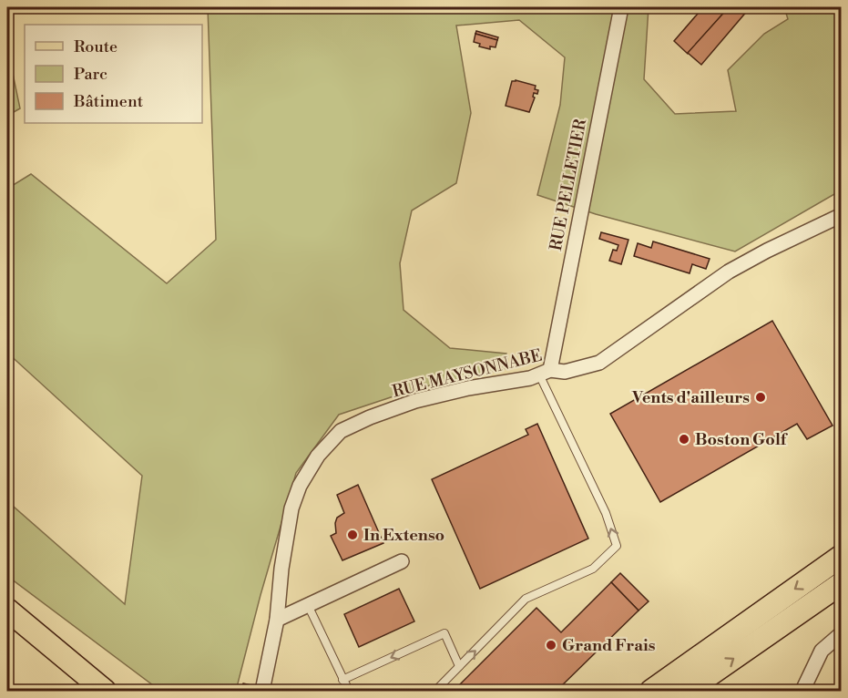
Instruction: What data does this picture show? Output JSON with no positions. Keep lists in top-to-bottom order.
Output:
{
  "streets": {
    "street": ["RUE PELLETIER", "RUE MAYSONNABE"]
  },
  "crossings": [
    ["RUE PELLETIER", "RUE MAYSONNABE"]
  ],
  "places": [
    "Vents d'ailleurs",
    "Boston Golf",
    "In Extenso",
    "Grand Frais"
  ],
  "legend": ["Route", "Parc", "Bâtiment"]
}
